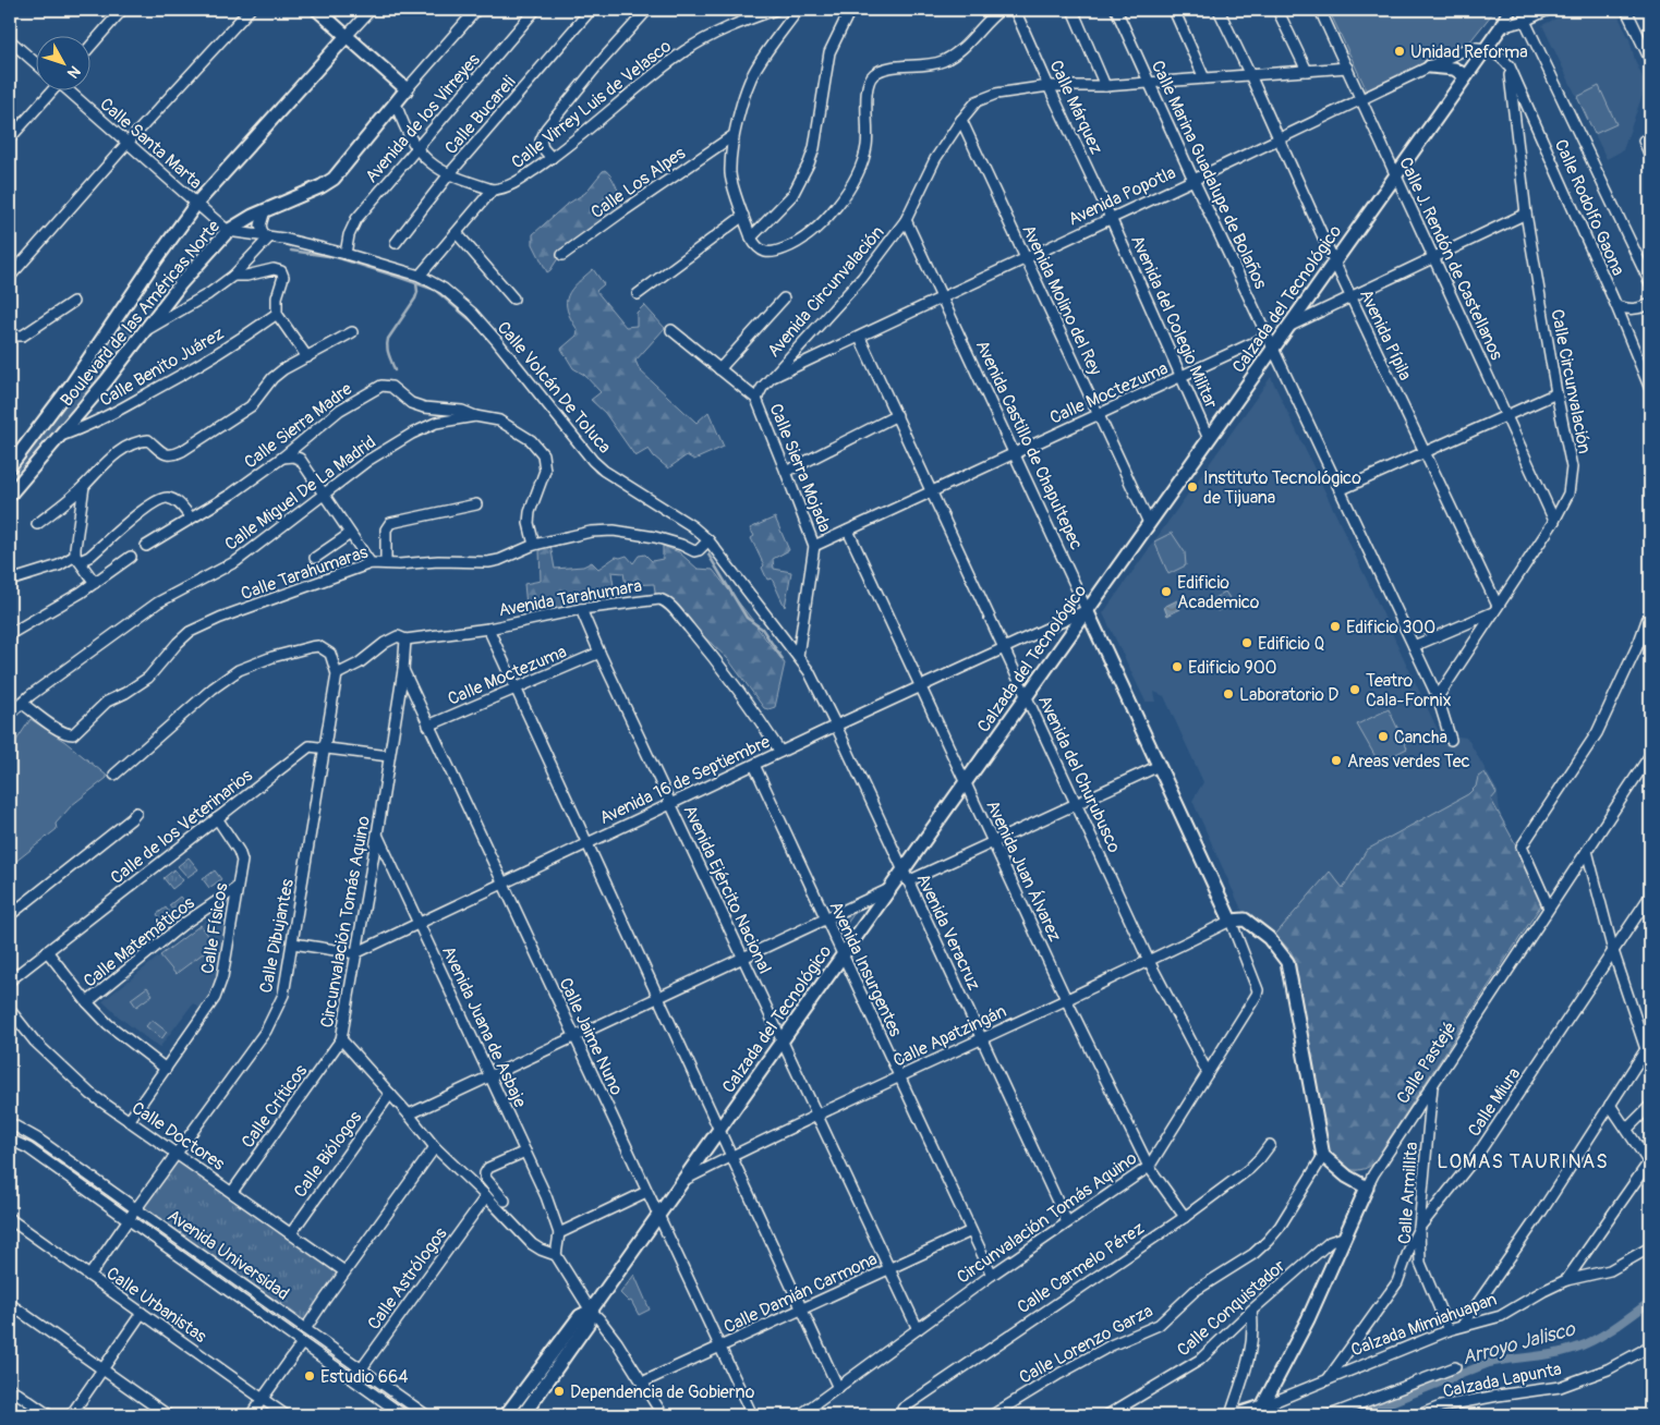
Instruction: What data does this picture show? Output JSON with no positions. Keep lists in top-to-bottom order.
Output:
{
  "streets": {
    "main road": [
      "Calzada del Tecnológico",
      "Boulevard de las Américas Norte",
      "Avenida Castillo de Chapultepec",
      "Calle Pastejé",
      "Calzada Mimiahuapan"
    ],
    "street": [
      "Calle Virrey Luis de Velasco",
      "Calle Márquez",
      "Calle Bucareli",
      "Avenida de los Virreyes",
      "Calle Santa Marta",
      "Calle Marina Guadalupe de Bolaños",
      "Calle Los Alpes",
      "Avenida Popotla",
      "Calle Rodolfo Gaona",
      "Calle J. Rendón de Castellanos",
      "Avenida Circunvalación",
      "Avenida Molino del Rey",
      "Avenida del Colegio Militar",
      "Avenida Pípila",
      "Calle Benito Juárez",
      "Calle Circunvalación",
      "Calle Volcán De Toluca",
      "Calle Moctezuma",
      "Calle Sierra Madre",
      "Calle Sierra Mojada",
      "Calle Miguel De La Madrid",
      "Calle Tarahumaras",
      "Avenida Tarahumara",
      "Avenida del Churubusco",
      "Avenida 16 de Septiembre",
      "Calle de los Veterinarios",
      "Avenida Juan Álvarez",
      "Avenida Ejército Nacional",
      "Circunvalación Tomás Aquino",
      "Calle Físicos",
      "Avenida Veracruz",
      "Calle Dibujantes",
      "Calle Matemáticos",
      "Avenida Insurgentes",
      "Avenida Juana de Asbaje",
      "Calle Apatzingán",
      "Calle Jaime Nuno",
      "Calle Miura",
      "Calle Críticos",
      "Calle Doctores",
      "Calle Biólogos",
      "Calle Armillita",
      "Avenida Universidad",
      "Calle Carmelo Pérez",
      "Calle Astrólogos",
      "Calle Damián Carmona",
      "Calle Urbanistas",
      "Calle Conquistador",
      "Calle Lorenzo Garza",
      "Calzada Lapunta"
    ]
  },
  "crossings": [
    ["Calle Márquez", "Avenida Popotla"],
    ["Calle Márquez", "Avenida Circunvalación"],
    ["Calle Márquez", "Avenida del Colegio Militar"],
    ["Avenida de los Virreyes", "Calle Volcán De Toluca"],
    ["Calle Santa Marta", "Boulevard de las Américas Norte"],
    ["Calle Santa Marta", "Calle Volcán De Toluca"],
    ["Calle Marina Guadalupe de Bolaños", "Avenida Popotla"],
    ["Calle Marina Guadalupe de Bolaños", "Avenida Circunvalación"],
    ["Calle Marina Guadalupe de Bolaños", "Calzada del Tecnológico"],
    ["Calle Marina Guadalupe de Bolaños", "Calle Circunvalación"],
    ["Calle Marina Guadalupe de Bolaños", "Calle Moctezuma"],
    ["Avenida Popotla", "Calle Rodolfo Gaona"],
    ["Avenida Popotla", "Calle J. Rendón de Castellanos"],
    ["Avenida Popotla", "Avenida Circunvalación"],
    ["Avenida Popotla", "Calzada del Tecnológico"],
    ["Avenida Popotla", "Avenida Molino del Rey"],
    ["Avenida Popotla", "Avenida del Colegio Militar"],
    ["Avenida Popotla", "Avenida Pípila"],
    ["Avenida Popotla", "Avenida Castillo de Chapultepec"],
    ["Avenida Popotla", "Avenida del Churubusco"],
    ["Calle Rodolfo Gaona", "Calzada del Tecnológico"],
    ["Calle Rodolfo Gaona", "Calle Circunvalación"],
    ["Calle J. Rendón de Castellanos", "Avenida Circunvalación"],
    ["Calle J. Rendón de Castellanos", "Calzada del Tecnológico"],
    ["Calle J. Rendón de Castellanos", "Calle Circunvalación"],
    ["Avenida Circunvalación", "Avenida Molino del Rey"],
    ["Avenida Circunvalación", "Avenida Pípila"],
    ["Avenida Circunvalación", "Avenida Castillo de Chapultepec"],
    ["Avenida Circunvalación", "Calle Sierra Mojada"],
    ["Calzada del Tecnológico", "Avenida Molino del Rey"],
    ["Calzada del Tecnológico", "Avenida del Colegio Militar"],
    ["Calzada del Tecnológico", "Avenida Pípila"],
    ["Calzada del Tecnológico", "Avenida Castillo de Chapultepec"],
    ["Calzada del Tecnológico", "Avenida del Churubusco"],
    ["Calzada del Tecnológico", "Avenida 16 de Septiembre"],
    ["Calzada del Tecnológico", "Avenida Juan Álvarez"],
    ["Calzada del Tecnológico", "Avenida Ejército Nacional"],
    ["Calzada del Tecnológico", "Avenida Veracruz"],
    ["Calzada del Tecnológico", "Avenida Insurgentes"],
    ["Calzada del Tecnológico", "Calle Apatzingán"],
    ["Calzada del Tecnológico", "Calle Jaime Nuno"],
    ["Avenida Molino del Rey", "Calle Moctezuma"],
    ["Boulevard de las Américas Norte", "Calle Benito Juárez"],
    ["Boulevard de las Américas Norte", "Calle Volcán De Toluca"],
    ["Avenida del Colegio Militar", "Calle Moctezuma"],
    ["Avenida Pípila", "Calle Circunvalación"],
    ["Calle Volcán De Toluca", "Calle Sierra Mojada"],
    ["Calle Volcán De Toluca", "Calle Tarahumaras"],
    ["Calle Volcán De Toluca", "Avenida Veracruz"],
    ["Calle Moctezuma", "Avenida Castillo de Chapultepec"],
    ["Calle Moctezuma", "Calle Sierra Mojada"],
    ["Calle Moctezuma", "Avenida del Churubusco"],
    ["Calle Moctezuma", "Avenida Juan Álvarez"],
    ["Calle Moctezuma", "Avenida Ejército Nacional"],
    ["Calle Moctezuma", "Calle Jaime Nuno"],
    ["Calle Sierra Madre", "Calle Miguel De La Madrid"],
    ["Avenida Castillo de Chapultepec", "Avenida 16 de Septiembre"],
    ["Avenida Castillo de Chapultepec", "Circunvalación Tomás Aquino"],
    ["Avenida Castillo de Chapultepec", "Calle Apatzingán"],
    ["Calle Sierra Mojada", "Avenida Veracruz"],
    ["Calle Miguel De La Madrid", "Calle Tarahumaras"],
    ["Avenida Tarahumara", "Avenida 16 de Septiembre"],
    ["Avenida Tarahumara", "Avenida Ejército Nacional"],
    ["Avenida Tarahumara", "Circunvalación Tomás Aquino"],
    ["Avenida Tarahumara", "Calle Dibujantes"],
    ["Avenida del Churubusco", "Avenida 16 de Septiembre"],
    ["Avenida del Churubusco", "Circunvalación Tomás Aquino"],
    ["Avenida del Churubusco", "Calle Apatzingán"],
    ["Avenida 16 de Septiembre", "Avenida Juan Álvarez"],
    ["Avenida 16 de Septiembre", "Avenida Ejército Nacional"],
    ["Avenida 16 de Septiembre", "Circunvalación Tomás Aquino"],
    ["Avenida 16 de Septiembre", "Avenida Veracruz"],
    ["Avenida 16 de Septiembre", "Avenida Insurgentes"],
    ["Avenida 16 de Septiembre", "Avenida Juana de Asbaje"],
    ["Avenida 16 de Septiembre", "Calle Jaime Nuno"],
    ["Calle de los Veterinarios", "Circunvalación Tomás Aquino"],
    ["Calle de los Veterinarios", "Calle Físicos"],
    ["Calle de los Veterinarios", "Calle Dibujantes"],
    ["Avenida Juan Álvarez", "Circunvalación Tomás Aquino"],
    ["Avenida Juan Álvarez", "Calle Apatzingán"],
    ["Avenida Juan Álvarez", "Calle Carmelo Pérez"],
    ["Avenida Ejército Nacional", "Circunvalación Tomás Aquino"],
    ["Avenida Ejército Nacional", "Calle Apatzingán"],
    ["Avenida Ejército Nacional", "Calle Damián Carmona"],
    ["Circunvalación Tomás Aquino", "Avenida Veracruz"],
    ["Circunvalación Tomás Aquino", "Avenida Insurgentes"],
    ["Circunvalación Tomás Aquino", "Avenida Juana de Asbaje"],
    ["Circunvalación Tomás Aquino", "Calle Jaime Nuno"],
    ["Circunvalación Tomás Aquino", "Calle Críticos"],
    ["Circunvalación Tomás Aquino", "Calle Biólogos"],
    ["Circunvalación Tomás Aquino", "Calle Astrólogos"],
    ["Calle Físicos", "Calle Matemáticos"],
    ["Calle Físicos", "Calle Doctores"],
    ["Avenida Veracruz", "Calle Apatzingán"],
    ["Calle Dibujantes", "Calle Doctores"],
    ["Calle Dibujantes", "Avenida Universidad"],
    ["Calle Dibujantes", "Calle Urbanistas"],
    ["Avenida Insurgentes", "Calle Apatzingán"],
    ["Avenida Insurgentes", "Calle Damián Carmona"],
    ["Calle Jaime Nuno", "Calle Damián Carmona"],
    ["Calle Pastejé", "Calle Armillita"],
    ["Calle Pastejé", "Calle Conquistador"],
    ["Calle Pastejé", "Calzada Mimiahuapan"],
    ["Calle Miura", "Calle Armillita"],
    ["Calle Miura", "Calzada Mimiahuapan"],
    ["Calle Críticos", "Calle Doctores"],
    ["Calle Doctores", "Calle Biólogos"],
    ["Calle Armillita", "Calzada Mimiahuapan"],
    ["Avenida Universidad", "Calle Astrólogos"]
  ],
  "districts": ["LOMAS TAURINAS"],
  "water": ["Arroyo Jalisco"],
  "places": [
    "Unidad Reforma",
    "Instituto Tecnológico de Tijuana",
    "Edificio Academico",
    "Edificio 300",
    "Edificio Q",
    "Edificio 900",
    "Teatro Cala-Fornix",
    "Laboratorio D",
    "Cancha",
    "Areas verdes Tec",
    "Estudio 664",
    "Dependencia de Gobierno"
  ],
  "north": "bottom right"
}
